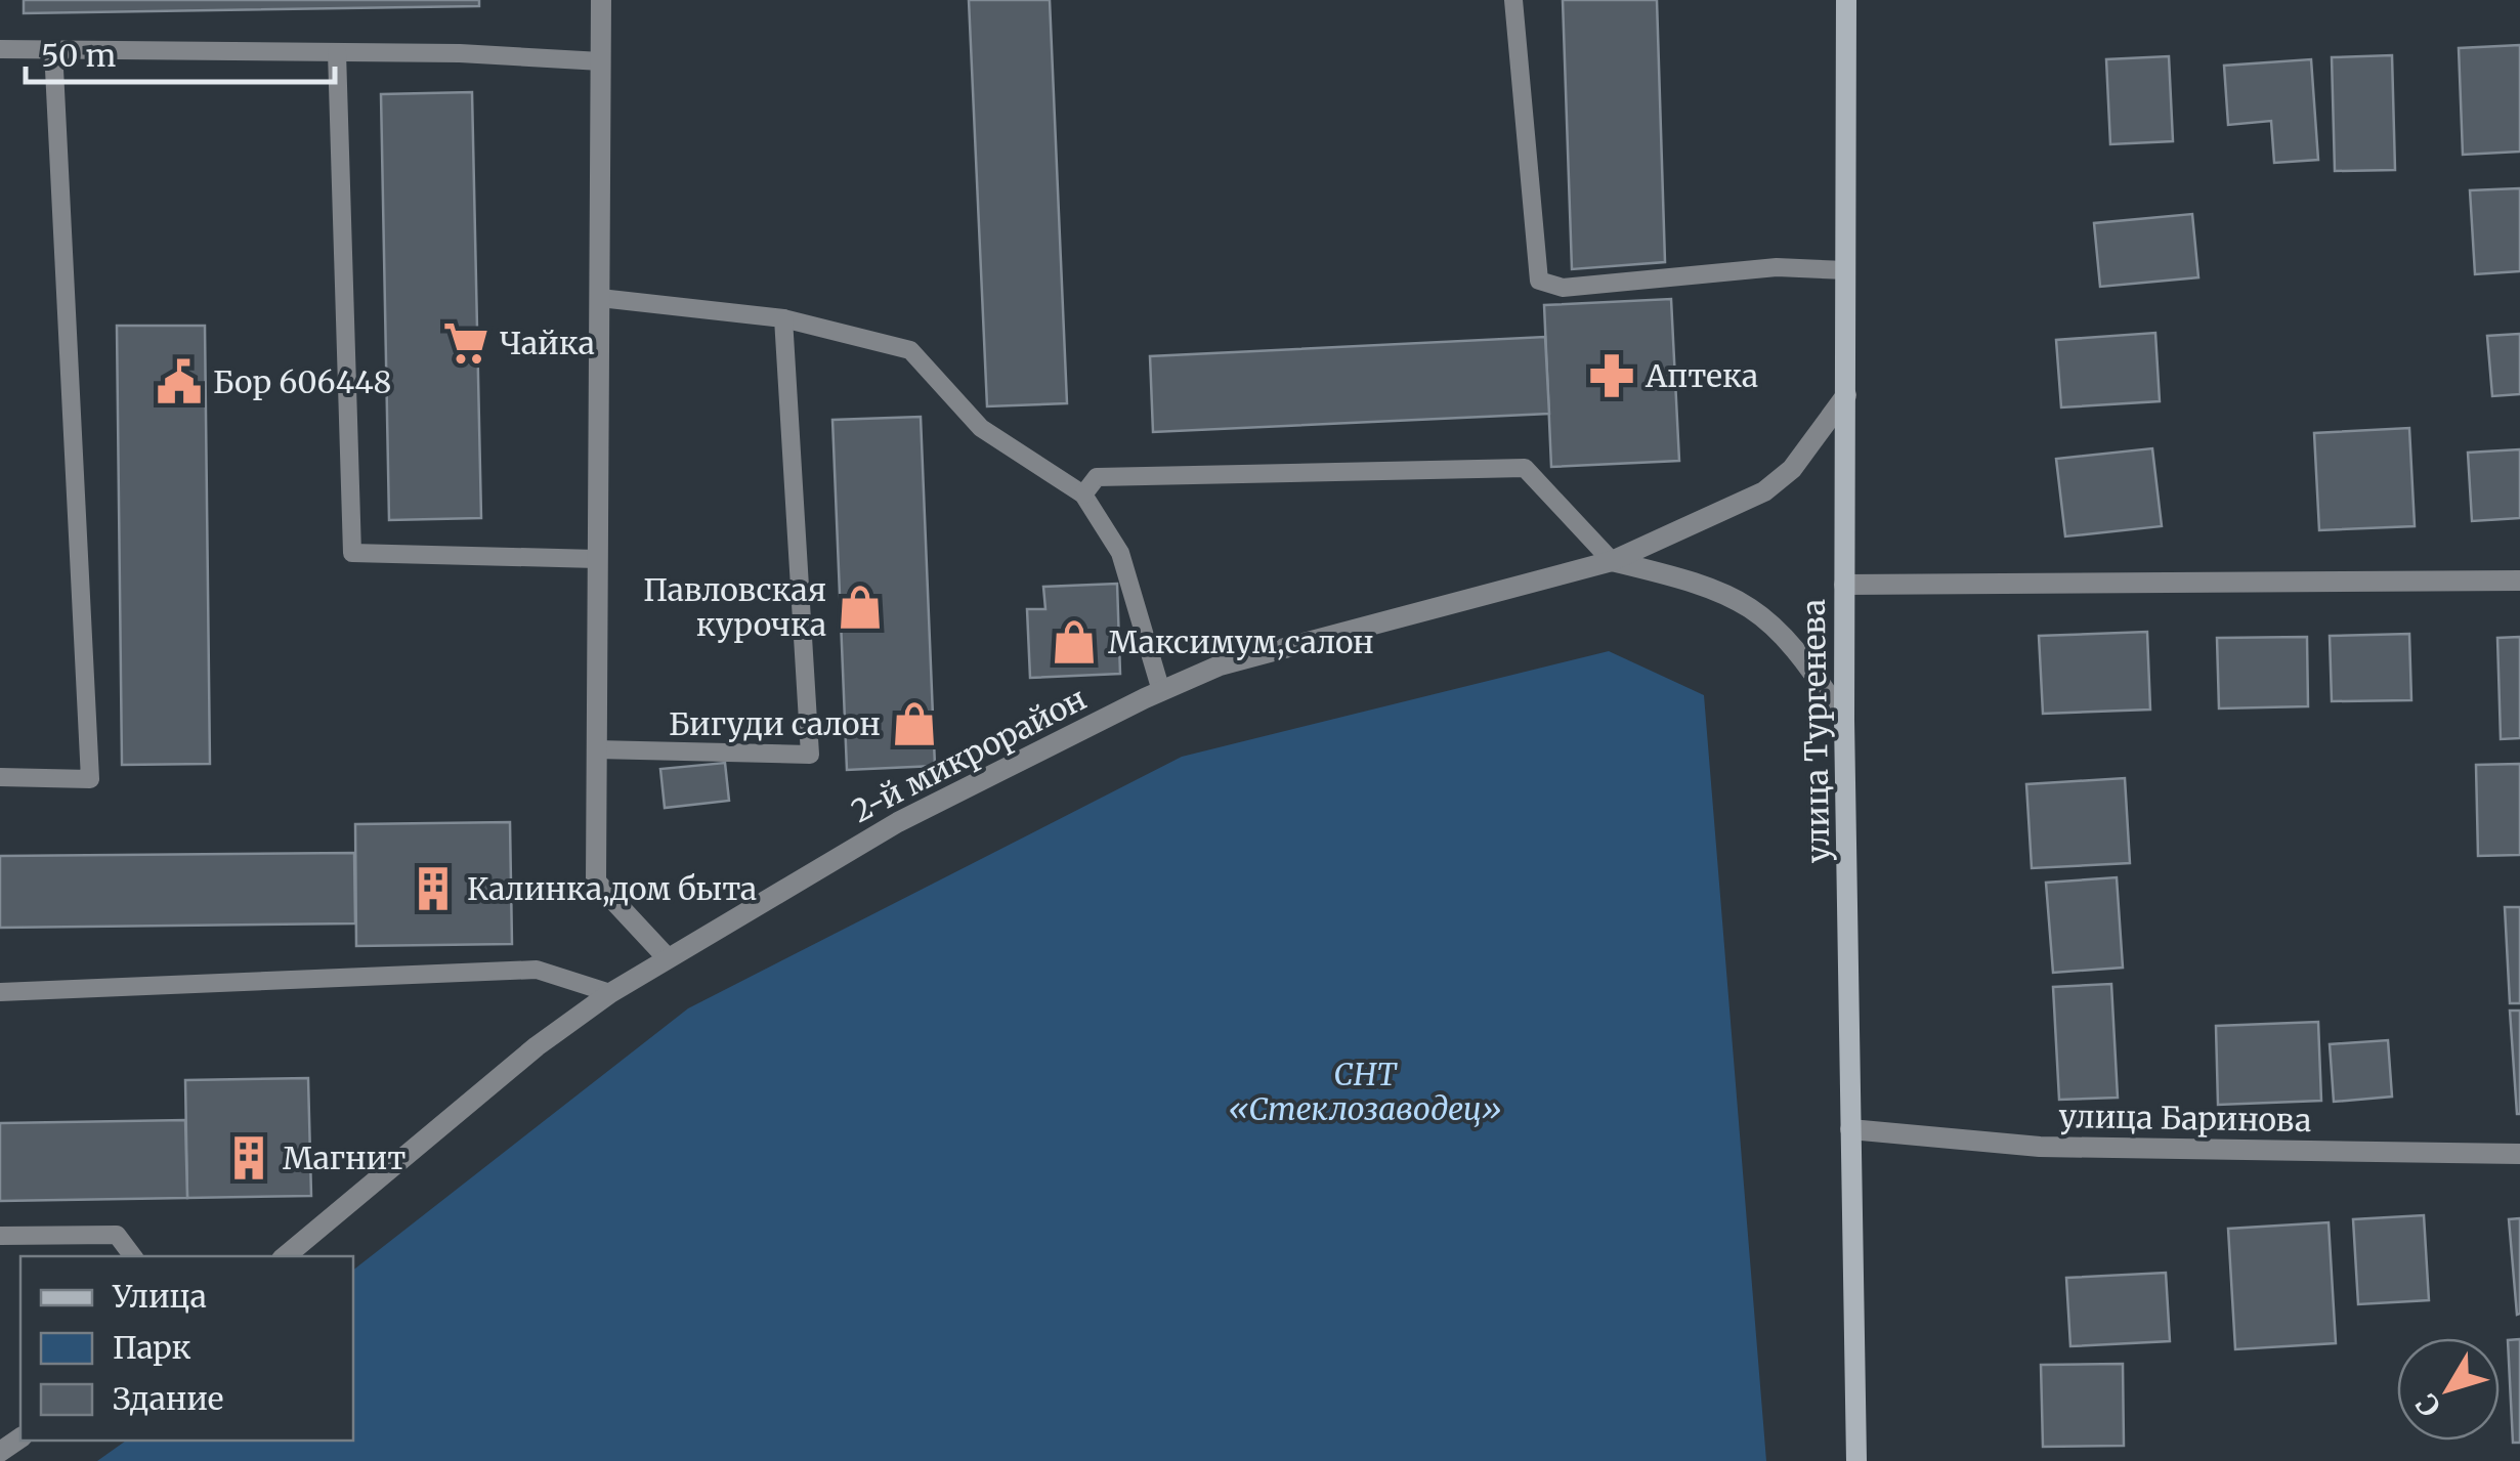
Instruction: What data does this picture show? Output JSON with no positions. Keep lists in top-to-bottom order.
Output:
{
  "streets": {
    "street": ["улица Тургенева", "2-й микрорайон", "улица Баринова"]
  },
  "crossings": [
    ["улица Тургенева", "2-й микрорайон"],
    ["улица Тургенева", "улица Баринова"]
  ],
  "parks": ["СНТ «Стеклозаводец»"],
  "places": {
    "supermarket": ["Чайка"],
    "pharmacy": ["Аптека"],
    "public building": ["Бор 606448"],
    "shop": ["Павловская курочка", "Максимум,салон", "Бигуди салон"],
    "building": ["Калинка,дом быта", "Магнит"]
  },
  "legend": ["Улица", "Парк", "Здание"],
  "scale_bar": "50 m",
  "north": "bottom left"
}
